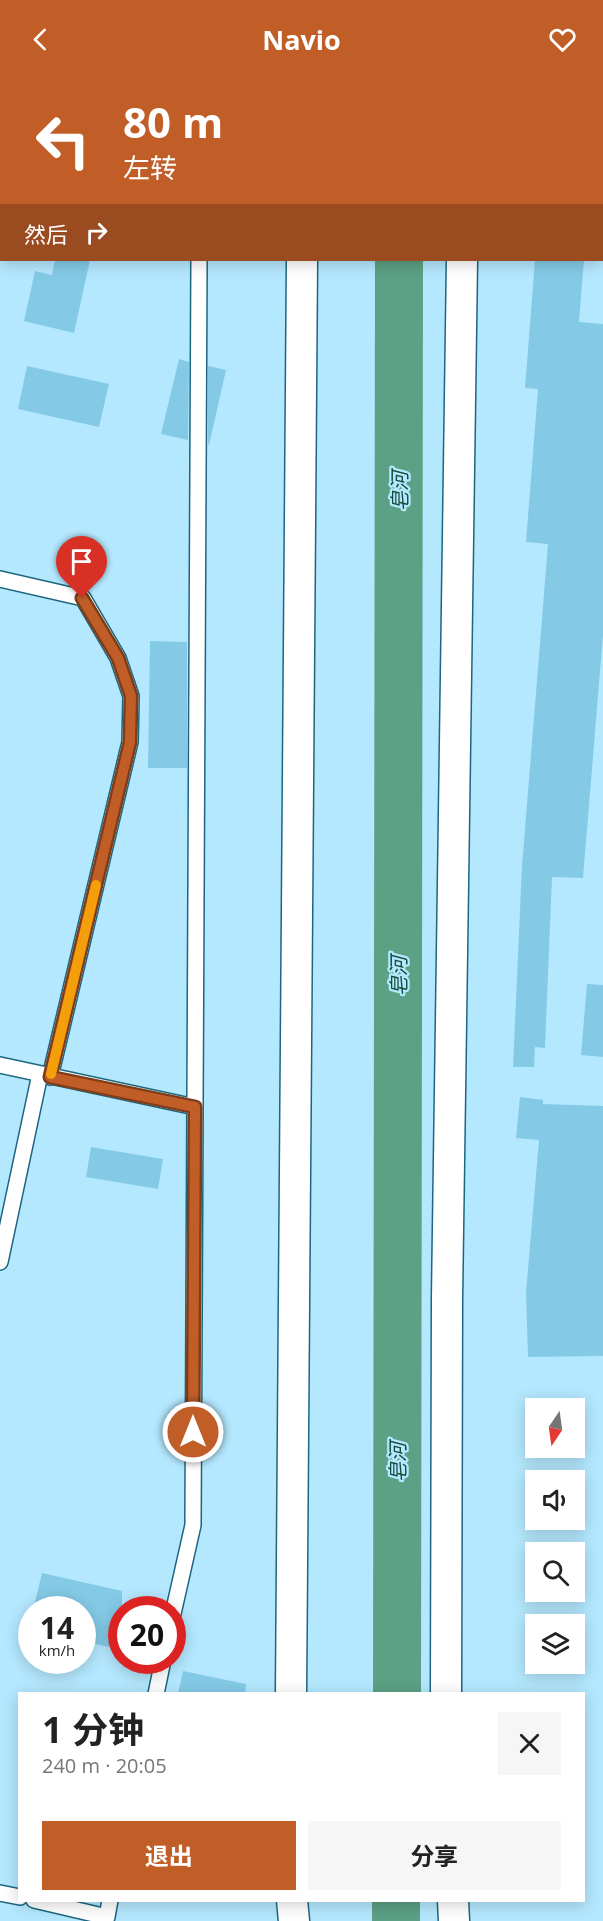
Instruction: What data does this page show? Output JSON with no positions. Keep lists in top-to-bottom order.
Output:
{
  "water": ["皂河"],
  "north": "bottom",
  "page": {
    "header": "Navio",
    "turn": ["80 m", "左转"],
    "then": "然后",
    "speed": "14 km/h",
    "limit": "20",
    "heading": ["1 分钟", "240 m · 20:05"],
    "buttons": ["退出", "分享"]
  }
}
